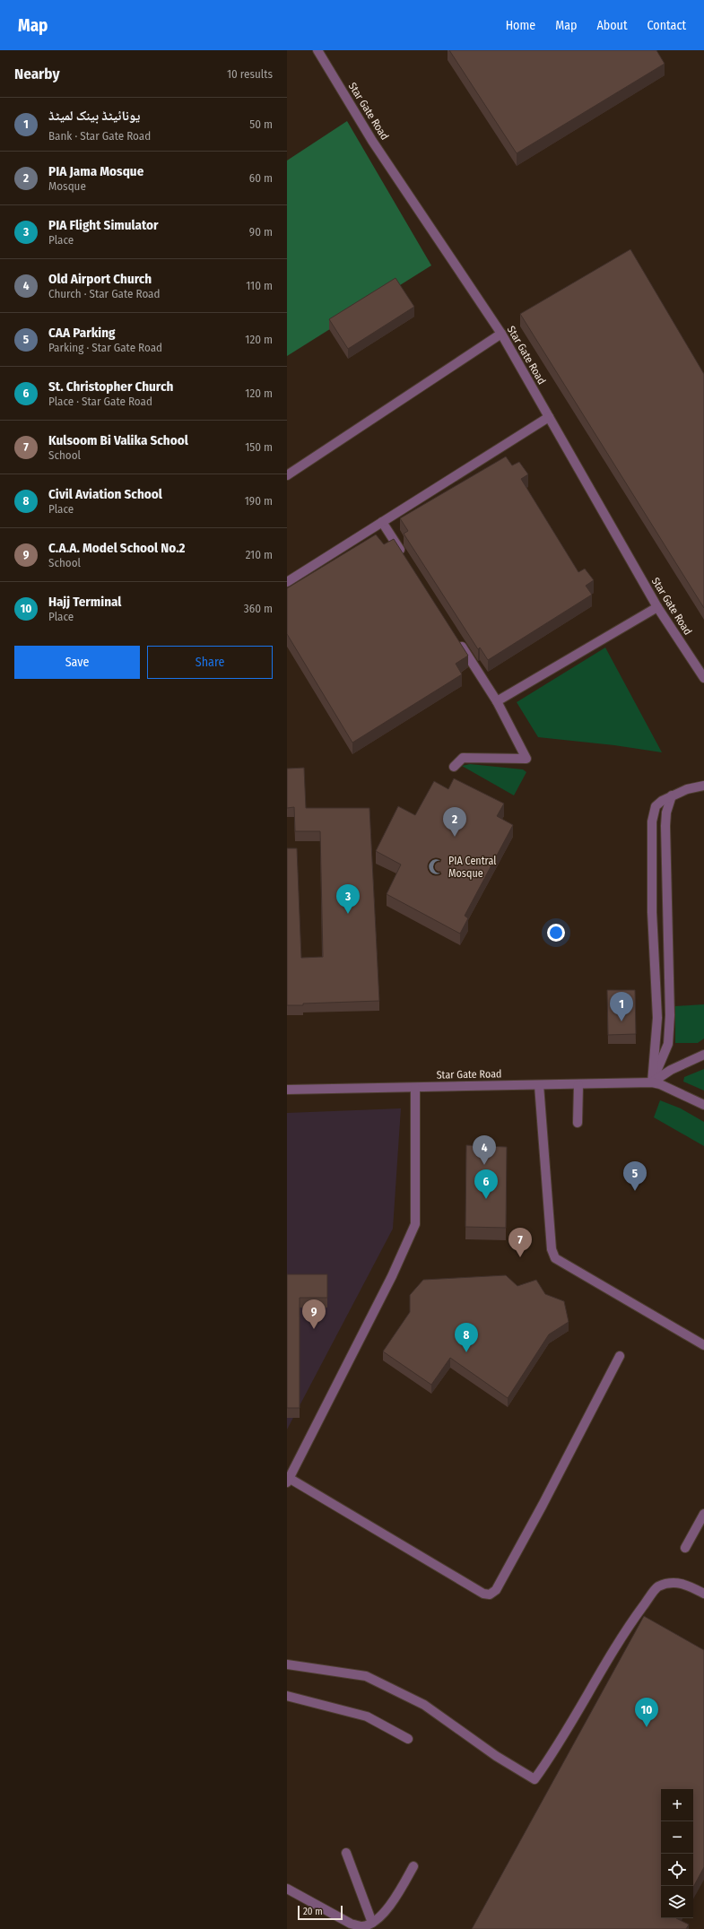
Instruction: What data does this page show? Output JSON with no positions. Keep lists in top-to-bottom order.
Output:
{
  "streets": {
    "street": ["Star Gate Road"]
  },
  "places": {
    "mosque": ["PIA Central Mosque"]
  },
  "scale_bar": "20 m",
  "page": {
    "header": "Map",
    "nav": [
      "Home",
      "Map",
      "About",
      "Contact"
    ],
    "heading": ["Nearby", "10 results"],
    "list": [
      {
        "mark": "1",
        "name": "یونائیٹڈ بینک لمیٹڈ",
        "note": "Bank · Star Gate Road",
        "value": "50 m"
      },
      {
        "mark": "2",
        "name": "PIA Jama Mosque",
        "note": "Mosque",
        "value": "60 m"
      },
      {
        "mark": "3",
        "name": "PIA Flight Simulator",
        "note": "Place",
        "value": "90 m"
      },
      {
        "mark": "4",
        "name": "Old Airport Church",
        "note": "Church · Star Gate Road",
        "value": "110 m"
      },
      {
        "mark": "5",
        "name": "CAA Parking",
        "note": "Parking · Star Gate Road",
        "value": "120 m"
      },
      {
        "mark": "6",
        "name": "St. Christopher Church",
        "note": "Place · Star Gate Road",
        "value": "120 m"
      },
      {
        "mark": "7",
        "name": "Kulsoom Bi Valika School",
        "note": "School",
        "value": "150 m"
      },
      {
        "mark": "8",
        "name": "Civil Aviation School",
        "note": "Place",
        "value": "190 m"
      },
      {
        "mark": "9",
        "name": "C.A.A. Model School No.2",
        "note": "School",
        "value": "210 m"
      },
      {
        "mark": "10",
        "name": "Hajj Terminal",
        "note": "Place",
        "value": "360 m"
      }
    ],
    "buttons": ["Save", "Share"],
    "pins": [
      "2",
      "3",
      "1",
      "4",
      "5",
      "6",
      "7",
      "9",
      "8",
      "10"
    ],
    "map_buttons": ["+", "−"],
    "scale": "20 m"
  }
}
